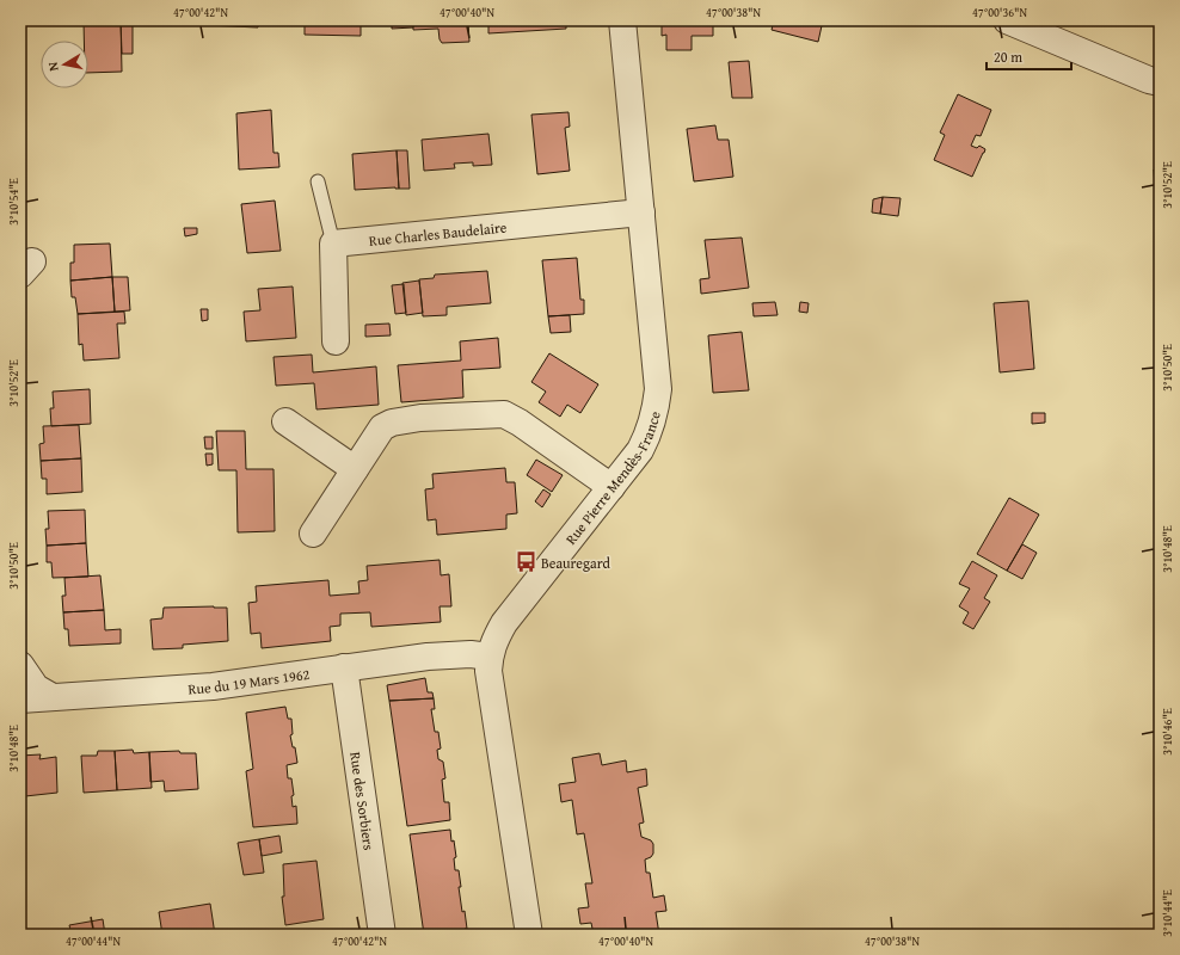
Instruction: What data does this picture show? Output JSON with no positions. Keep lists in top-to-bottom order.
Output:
{
  "streets": {
    "street": [
      "Rue Charles Baudelaire",
      "Rue Pierre Mendès-France",
      "Rue du 19 Mars 1962",
      "Rue des Sorbiers"
    ]
  },
  "crossings": [
    ["Rue Charles Baudelaire", "Rue Pierre Mendès-France"],
    ["Rue Pierre Mendès-France", "Rue du 19 Mars 1962"],
    ["Rue du 19 Mars 1962", "Rue des Sorbiers"]
  ],
  "places": {
    "bus stop": ["Beauregard"]
  },
  "scale_bar": "20 m",
  "north": "left",
  "coordinates": [
    "47°00'42\"N",
    "47°00'40\"N",
    "47°00'38\"N",
    "47°00'36\"N",
    "3°10'52\"E",
    "3°10'54\"E",
    "3°10'50\"E",
    "3°10'48\"E",
    "3°10'46\"E",
    "3°10'44\"E",
    "47°00'44\"N"
  ]
}
